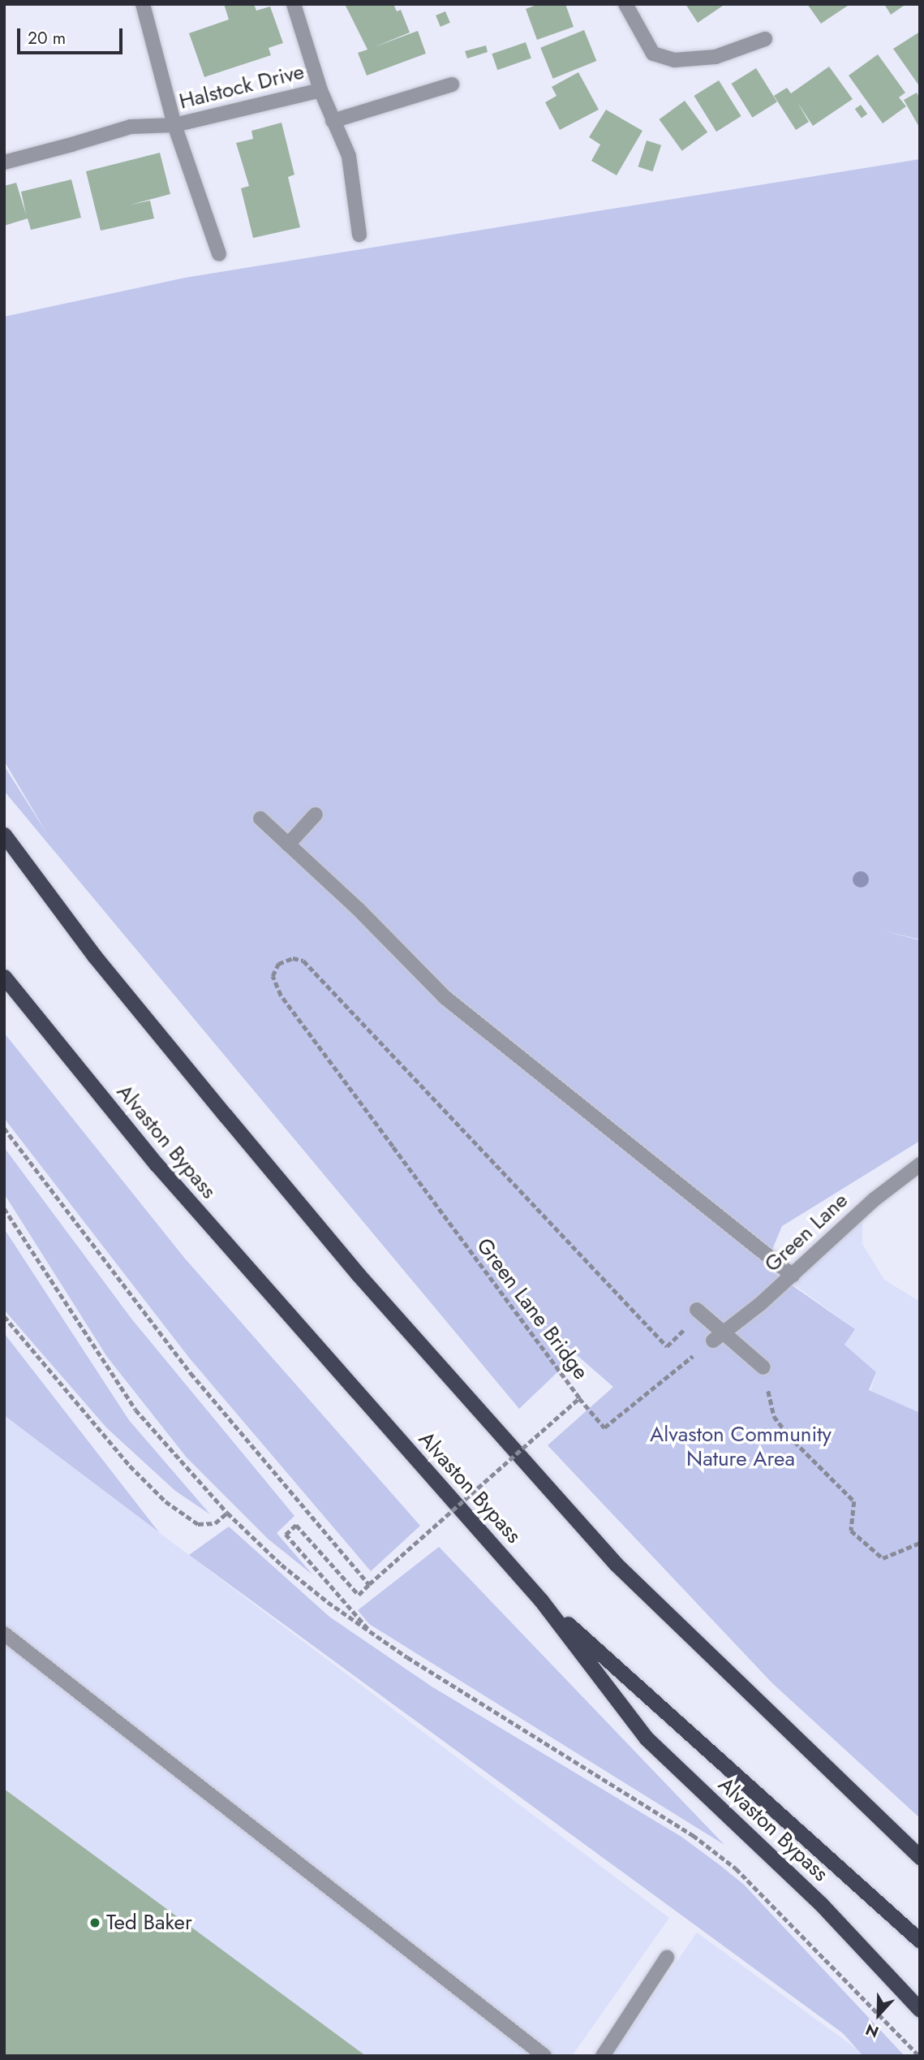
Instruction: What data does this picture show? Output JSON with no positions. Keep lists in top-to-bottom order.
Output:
{
  "streets": {
    "highway": ["Alvaston Bypass"],
    "street": ["Halstock Drive", "Green Lane"],
    "path": ["Green Lane Bridge"]
  },
  "parks": ["Alvaston Community Nature Area"],
  "places": ["Ted Baker"],
  "scale_bar": "20 m",
  "north": "bottom"
}
